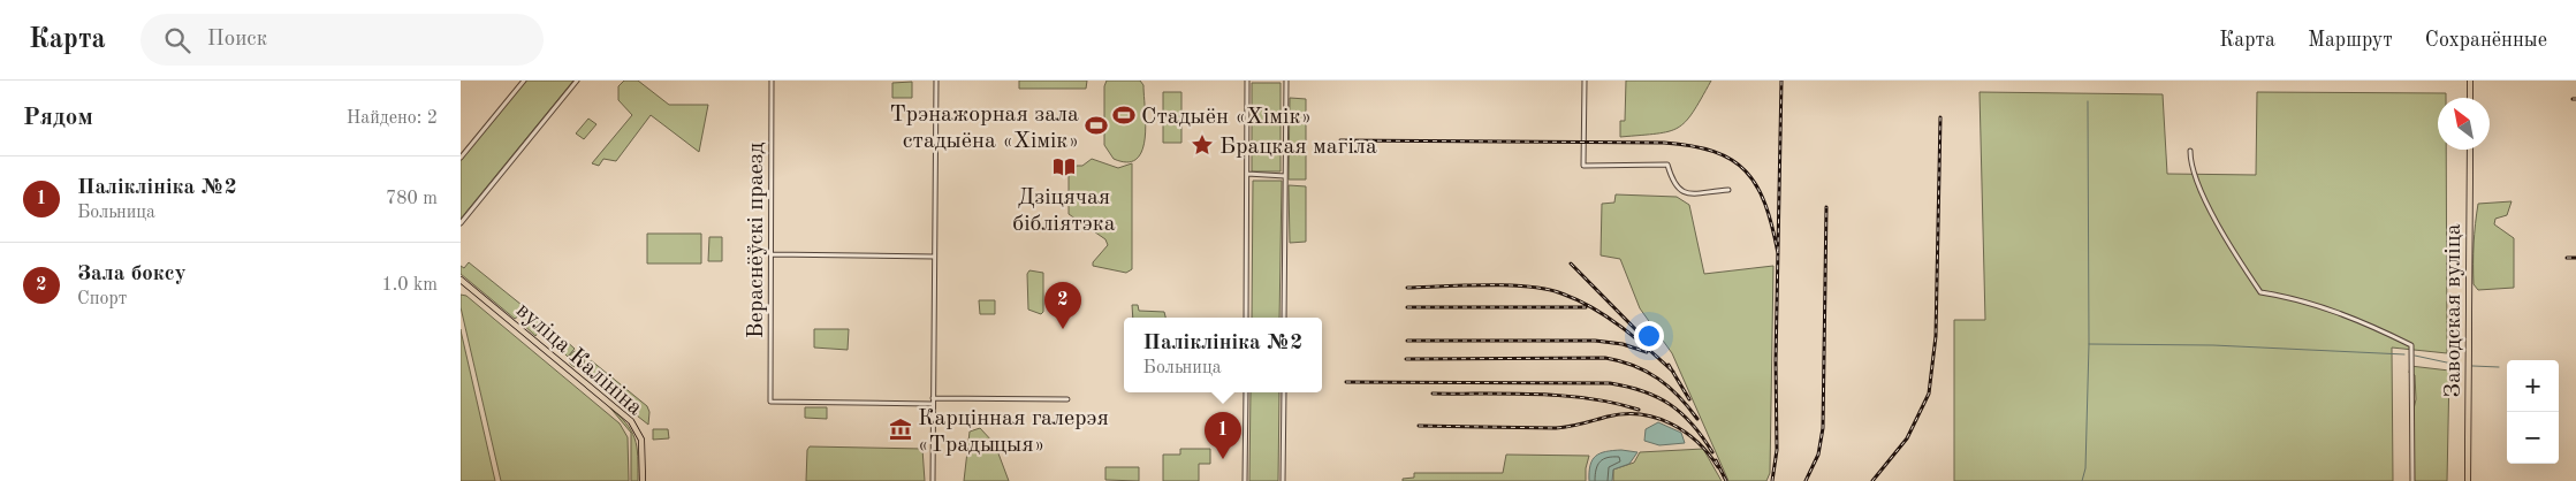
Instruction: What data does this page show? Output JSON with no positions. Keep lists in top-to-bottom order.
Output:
{
  "streets": {
    "main road": ["Заводская вуліца", "вуліца Калініна"],
    "street": ["Вераснёўскі праезд"]
  },
  "places": {
    "sports": ["Стадыён «Хімік»", "Трэнажорная зала стадыёна «Хімік»"],
    "place": ["Брацкая магіла"],
    "library": ["Дзіцячая бібліятэка"],
    "museum": ["Карцінная галерэя «Традыцыя»"]
  },
  "north": "top left",
  "page": {
    "header": "Карта",
    "search": "Поиск",
    "nav": ["Карта", "Маршрут", "Сохранённые"],
    "heading": ["Рядом", "Найдено: 2"],
    "list": [
      {
        "mark": "1",
        "name": "Паліклініка №2",
        "note": "Больница",
        "value": "780 m"
      },
      {
        "mark": "2",
        "name": "Зала боксу",
        "note": "Спорт",
        "value": "1.0 km"
      }
    ],
    "pins": ["2", "1"],
    "popup": ["Паліклініка №2", "Больница"],
    "map_buttons": ["+", "−"]
  }
}
